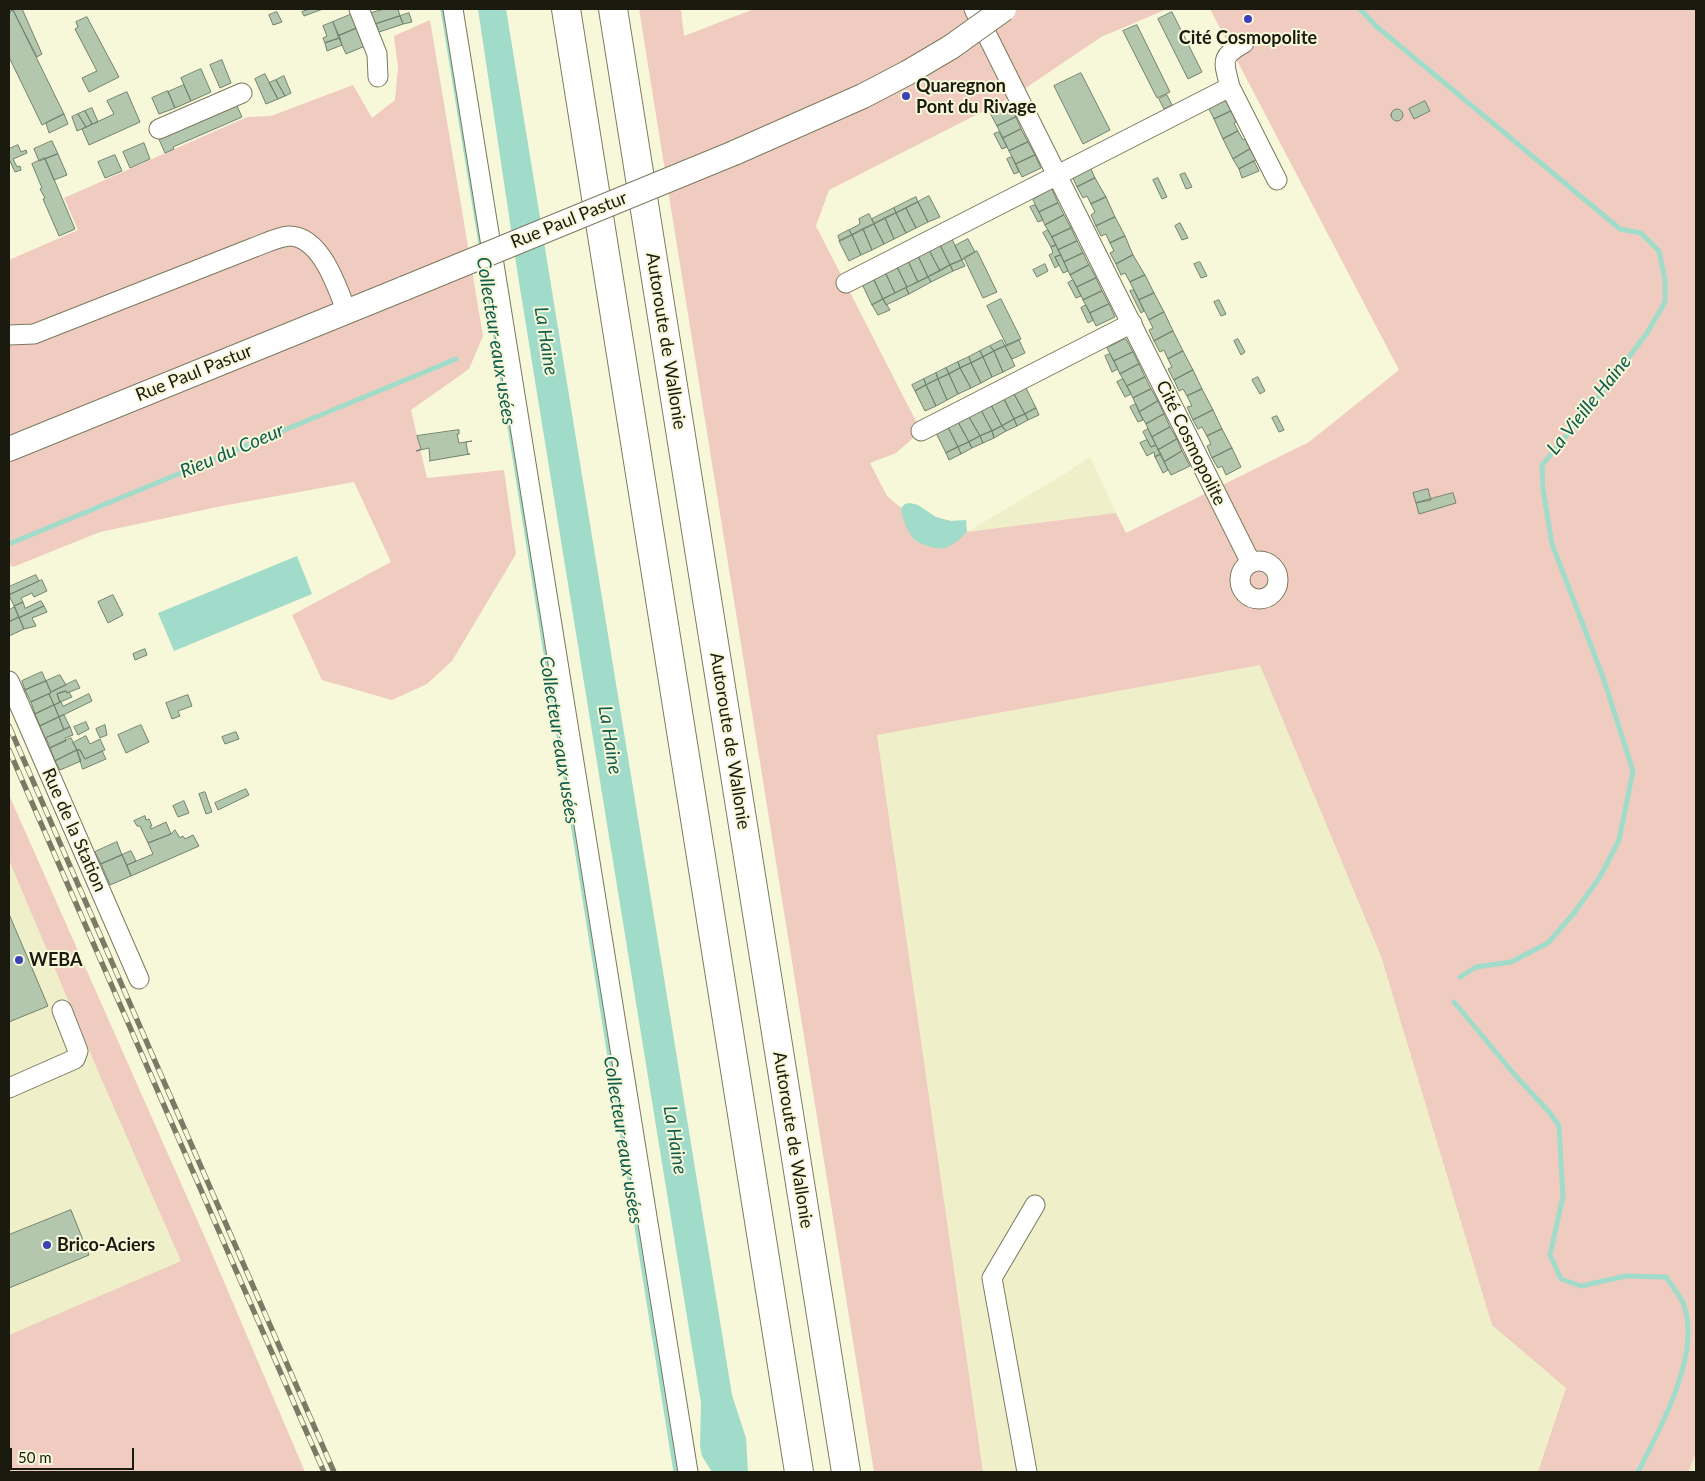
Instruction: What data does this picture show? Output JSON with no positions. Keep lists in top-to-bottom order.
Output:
{
  "streets": {
    "highway": ["Autoroute de Wallonie"],
    "main road": ["Rue Paul Pastur"],
    "street": ["Cité Cosmopolite", "Rue de la Station"]
  },
  "water": [
    "Collecteur eaux usées",
    "La Haine",
    "La Vieille Haine",
    "Rieu du Coeur"
  ],
  "places": [
    "Cité Cosmopolite",
    "Quaregnon Pont du Rivage",
    "WEBA",
    "Brico-Aciers"
  ],
  "scale_bar": "50 m"
}
